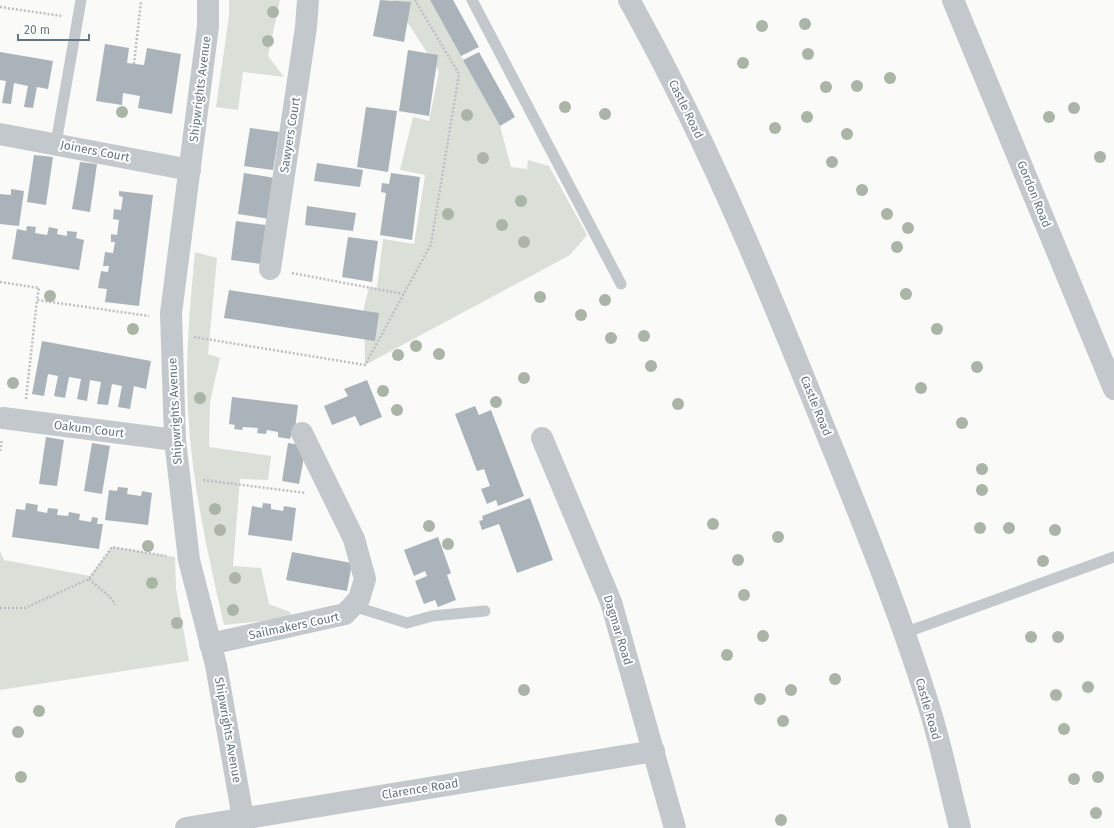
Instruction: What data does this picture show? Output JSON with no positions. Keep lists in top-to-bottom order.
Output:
{
  "streets": {
    "street": [
      "Shipwrights Avenue",
      "Castle Road",
      "Sawyers Court",
      "Joiners Court",
      "Gordon Road",
      "Oakum Court",
      "Sailmakers Court",
      "Dagmar Road",
      "Clarence Road"
    ]
  },
  "crossings": [
    ["Shipwrights Avenue", "Joiners Court"],
    ["Shipwrights Avenue", "Oakum Court"],
    ["Shipwrights Avenue", "Sailmakers Court"],
    ["Shipwrights Avenue", "Clarence Road"],
    ["Dagmar Road", "Clarence Road"]
  ],
  "scale_bar": "20 m"
}
